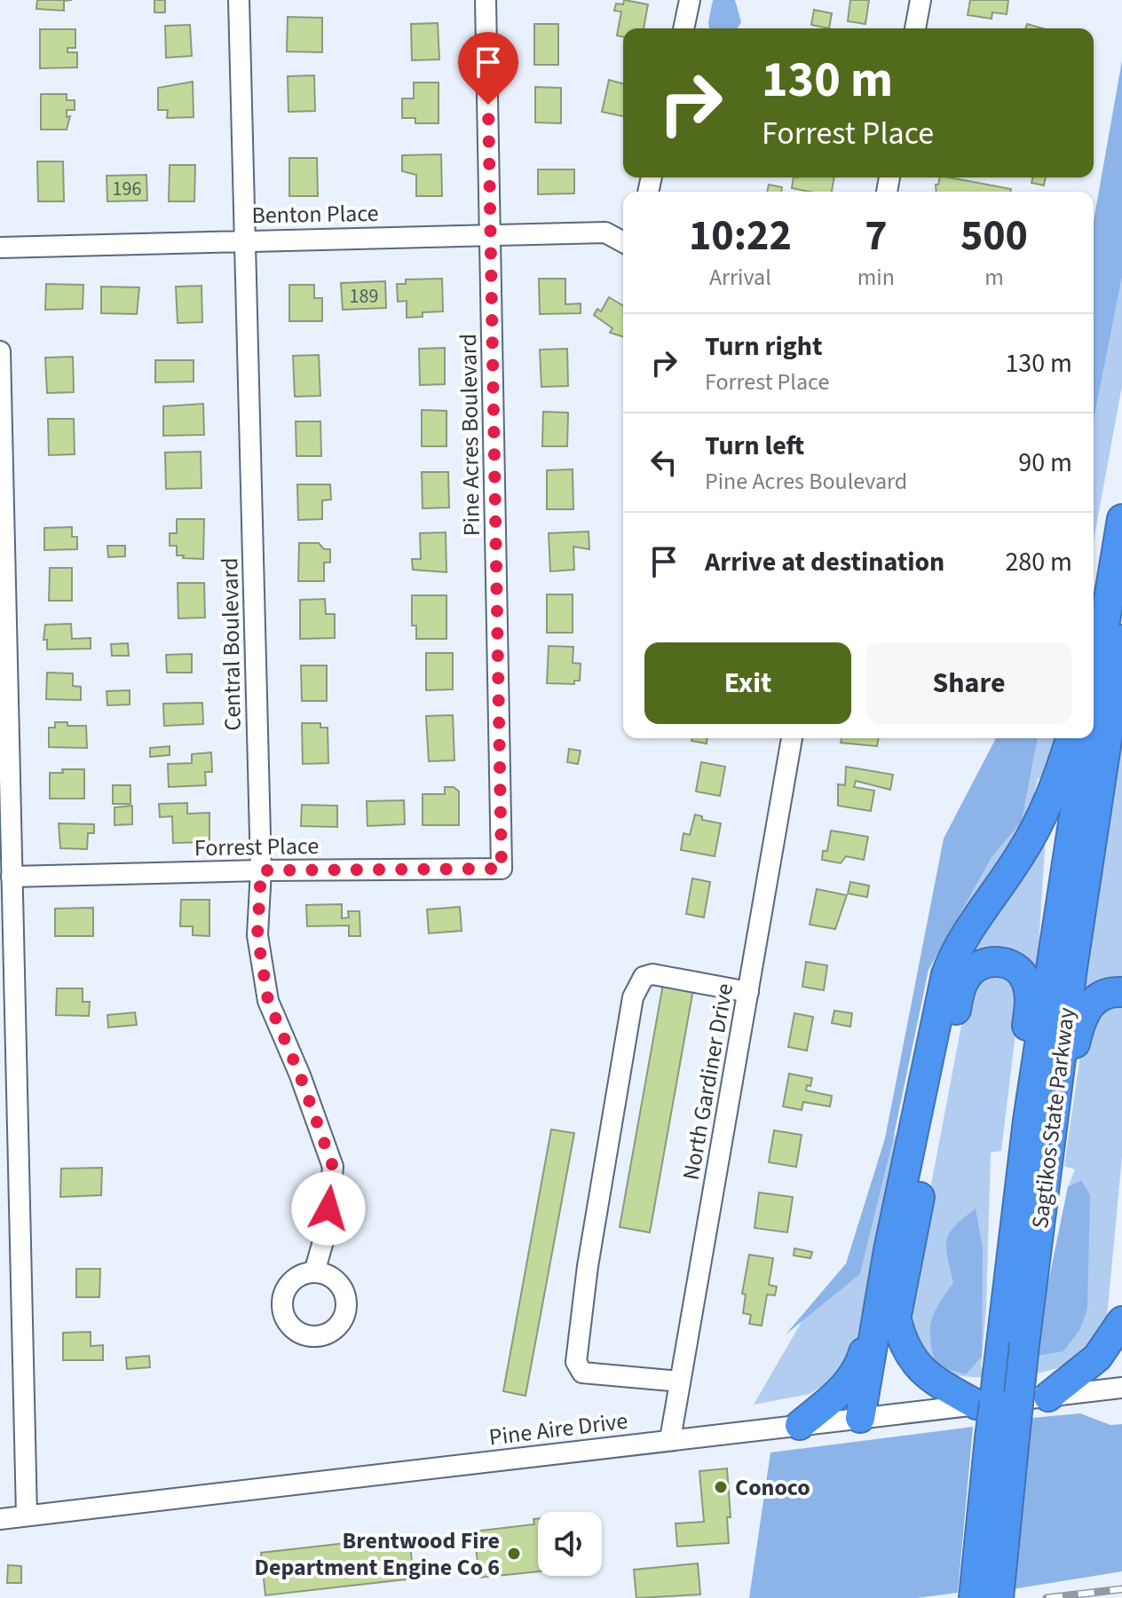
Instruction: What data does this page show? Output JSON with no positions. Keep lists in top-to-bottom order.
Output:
{
  "streets": {
    "highway": ["Sagtikos State Parkway"],
    "street": [
      "Benton Place",
      "Pine Acres Boulevard",
      "Central Boulevard",
      "Forrest Place",
      "North Gardiner Drive",
      "Pine Aire Drive"
    ]
  },
  "crossings": [
    ["Benton Place", "Pine Acres Boulevard"],
    ["Benton Place", "Central Boulevard"],
    ["Pine Acres Boulevard", "Forrest Place"],
    ["Central Boulevard", "Forrest Place"],
    ["North Gardiner Drive", "Pine Aire Drive"]
  ],
  "places": ["Conoco", "Brentwood Fire Department Engine Co 6"],
  "house_numbers": ["196", "189"],
  "page": {
    "turn": ["130 m", "Forrest Place"],
    "eta": [
      "10:22",
      "Arrival",
      "7",
      "min",
      "500",
      "m"
    ],
    "list": [
      {
        "name": "Turn right",
        "note": "Forrest Place",
        "value": "130 m"
      },
      {
        "name": "Turn left",
        "note": "Pine Acres Boulevard",
        "value": "90 m"
      },
      {
        "name": "Arrive at destination",
        "value": "280 m"
      }
    ],
    "buttons": ["Exit", "Share"]
  }
}
